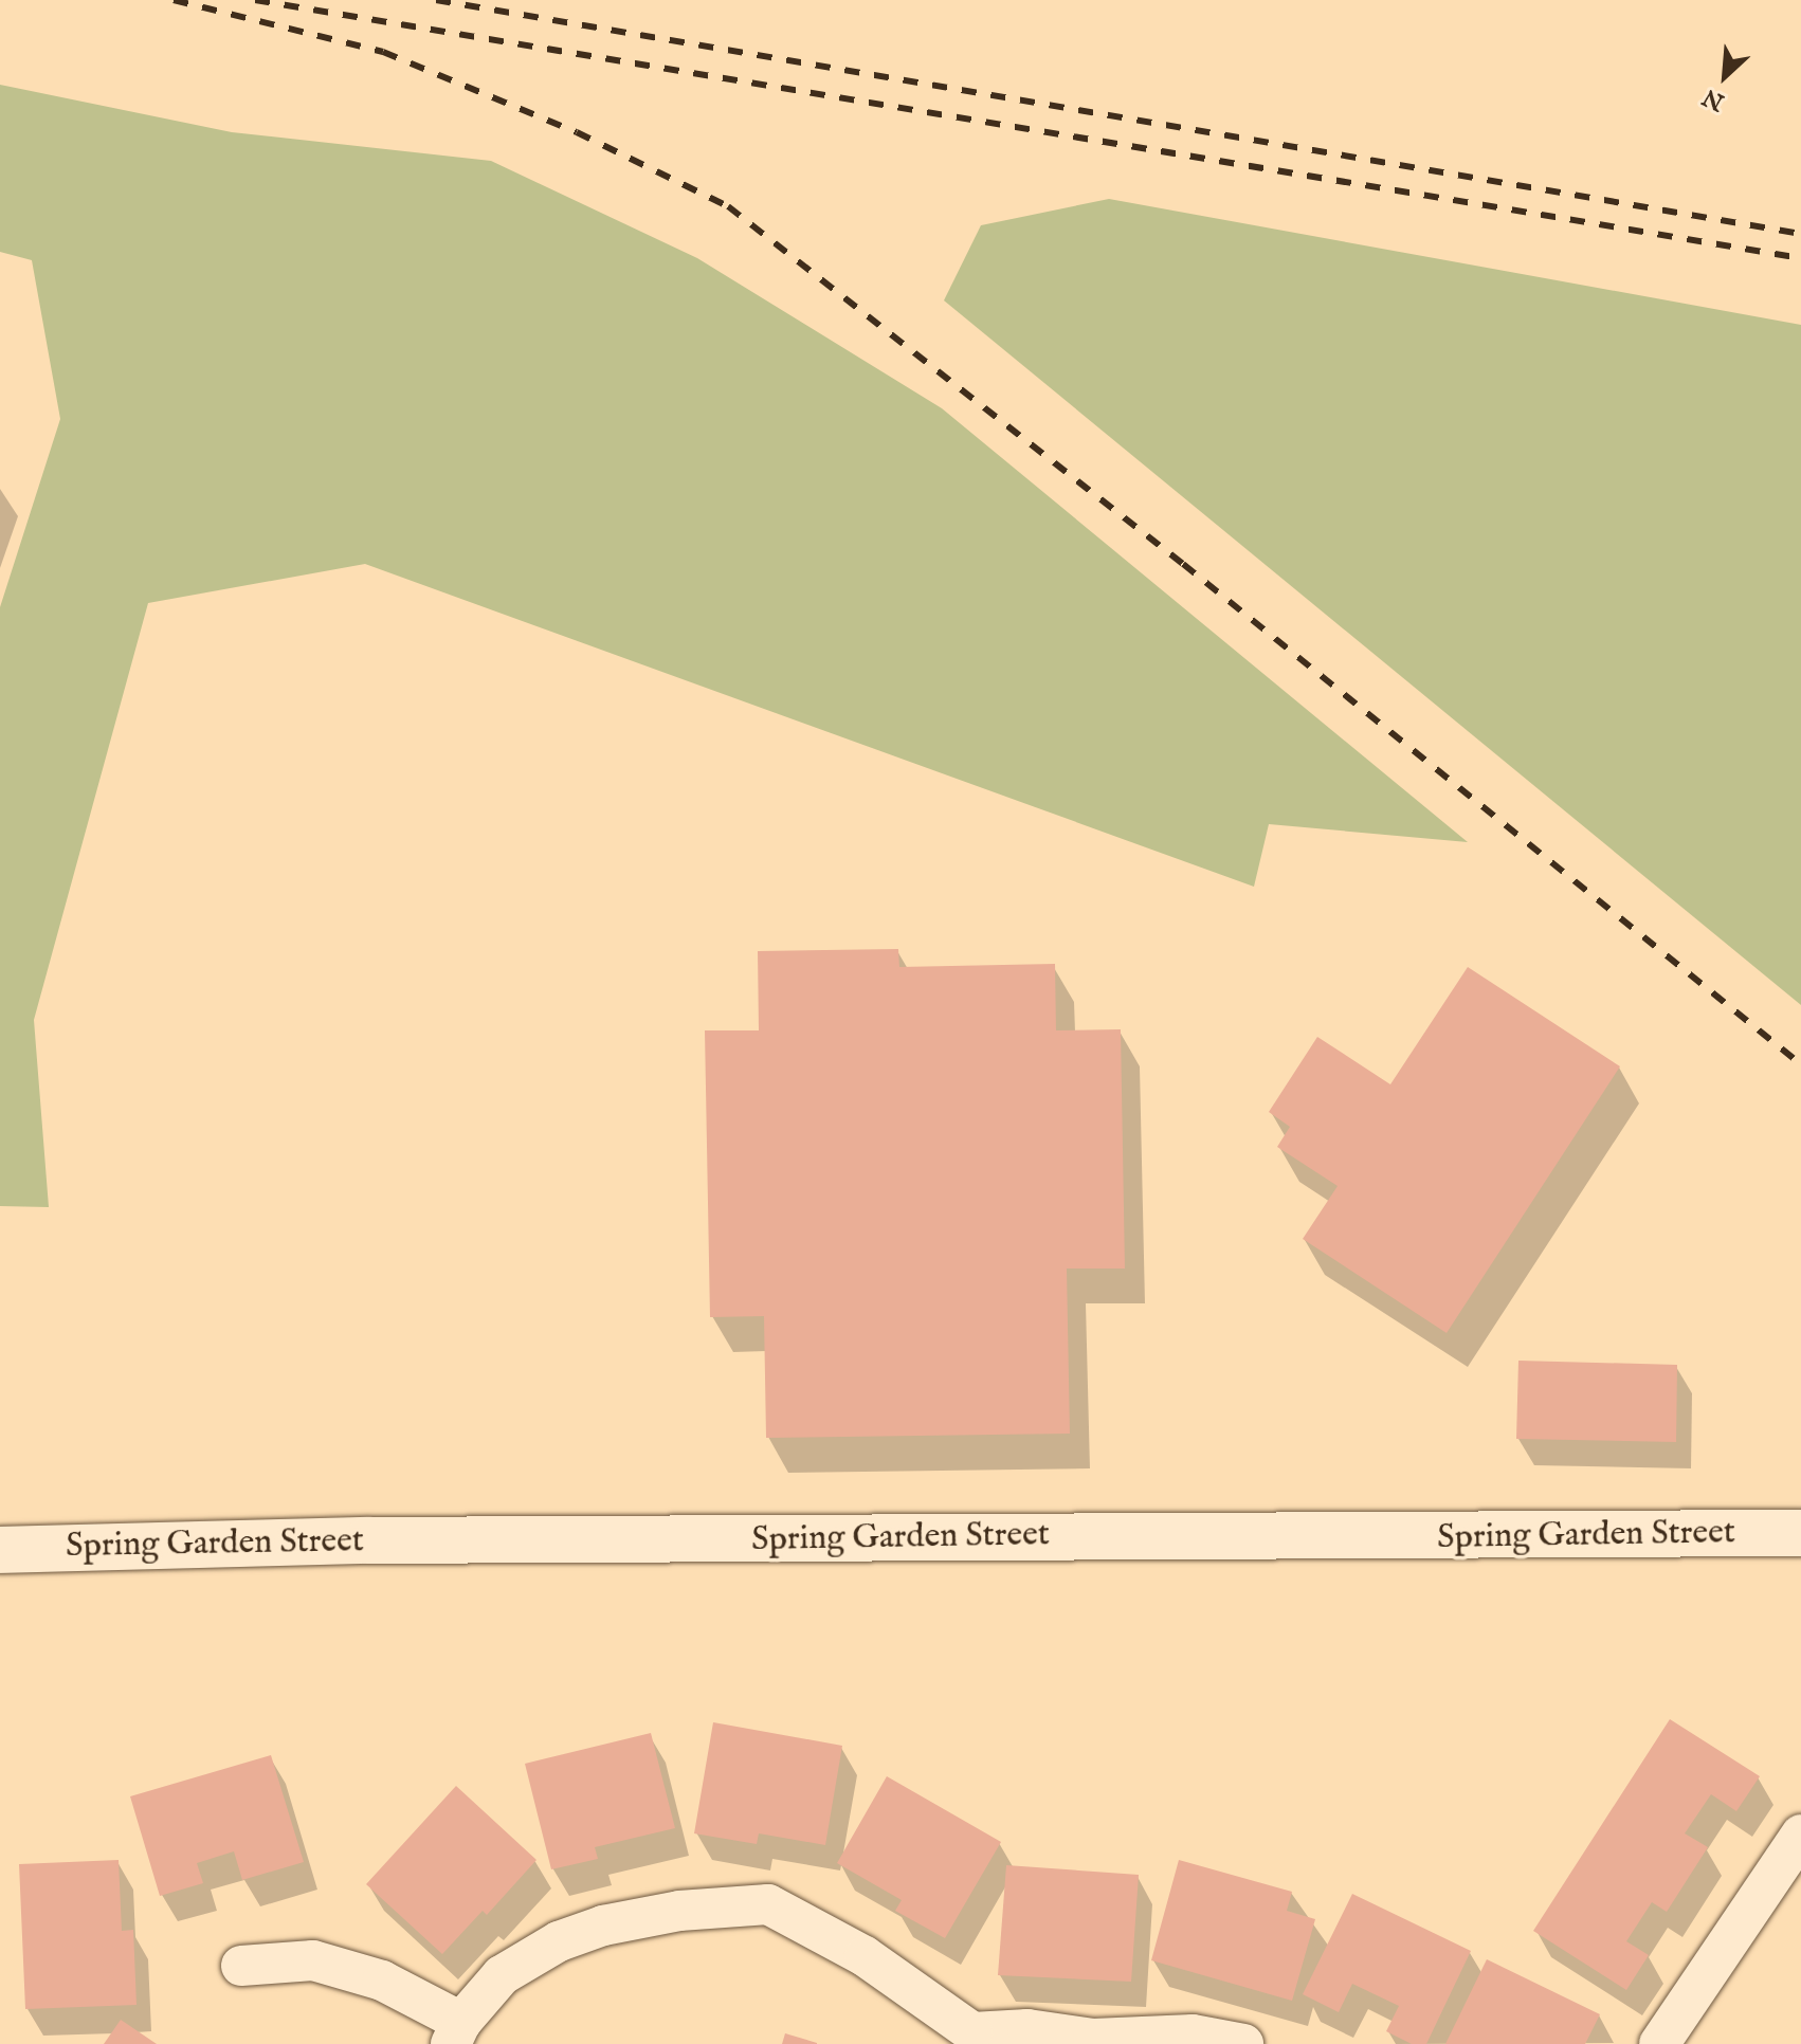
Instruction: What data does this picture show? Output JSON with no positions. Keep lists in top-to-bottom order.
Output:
{
  "streets": {
    "main road": ["Spring Garden Street"]
  },
  "north": "bottom left"
}
